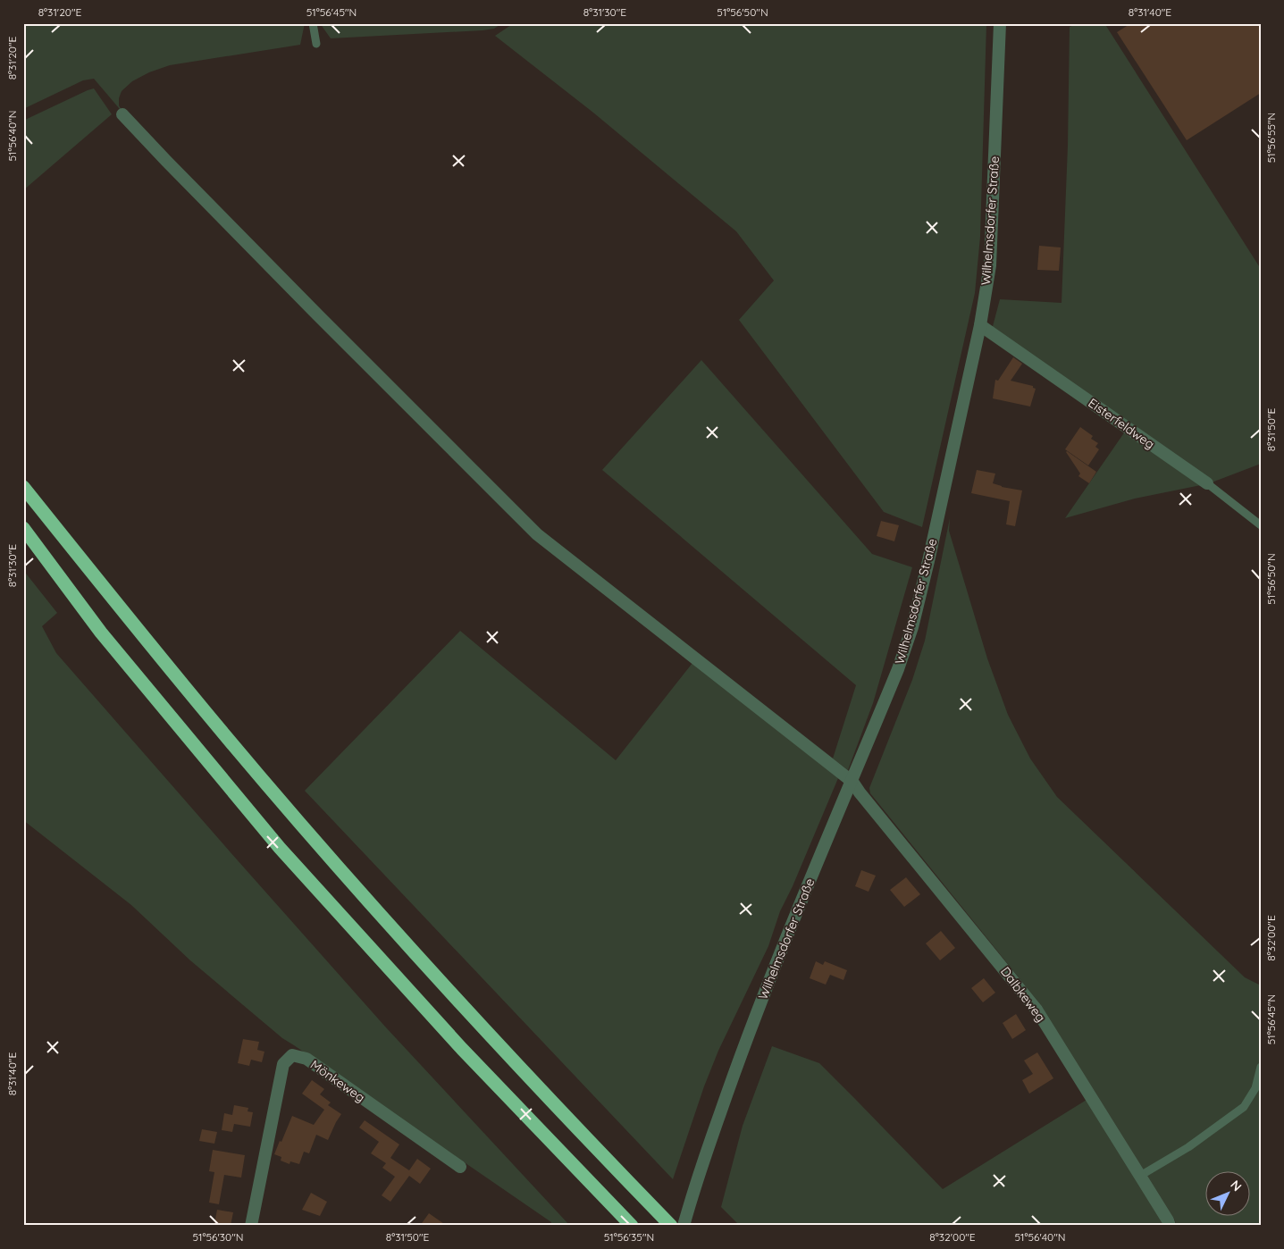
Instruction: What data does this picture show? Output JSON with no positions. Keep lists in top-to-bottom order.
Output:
{
  "streets": {
    "street": [
      "Wilhelmsdorfer Straße",
      "Eisterfeldweg",
      "Dalbkeweg",
      "Mönkeweg"
    ]
  },
  "crossings": [
    ["Wilhelmsdorfer Straße", "Eisterfeldweg"],
    ["Wilhelmsdorfer Straße", "Dalbkeweg"]
  ],
  "north": "top right",
  "coordinates": [
    "8°31'20\"E",
    "51°56'45\"N",
    "8°31'30\"E",
    "51°56'50\"N",
    "8°31'40\"E",
    "51°56'40\"N",
    "51°56'55\"N",
    "8°31'50\"E",
    "8°32'00\"E",
    "51°56'30\"N",
    "51°56'35\"N"
  ]
}
